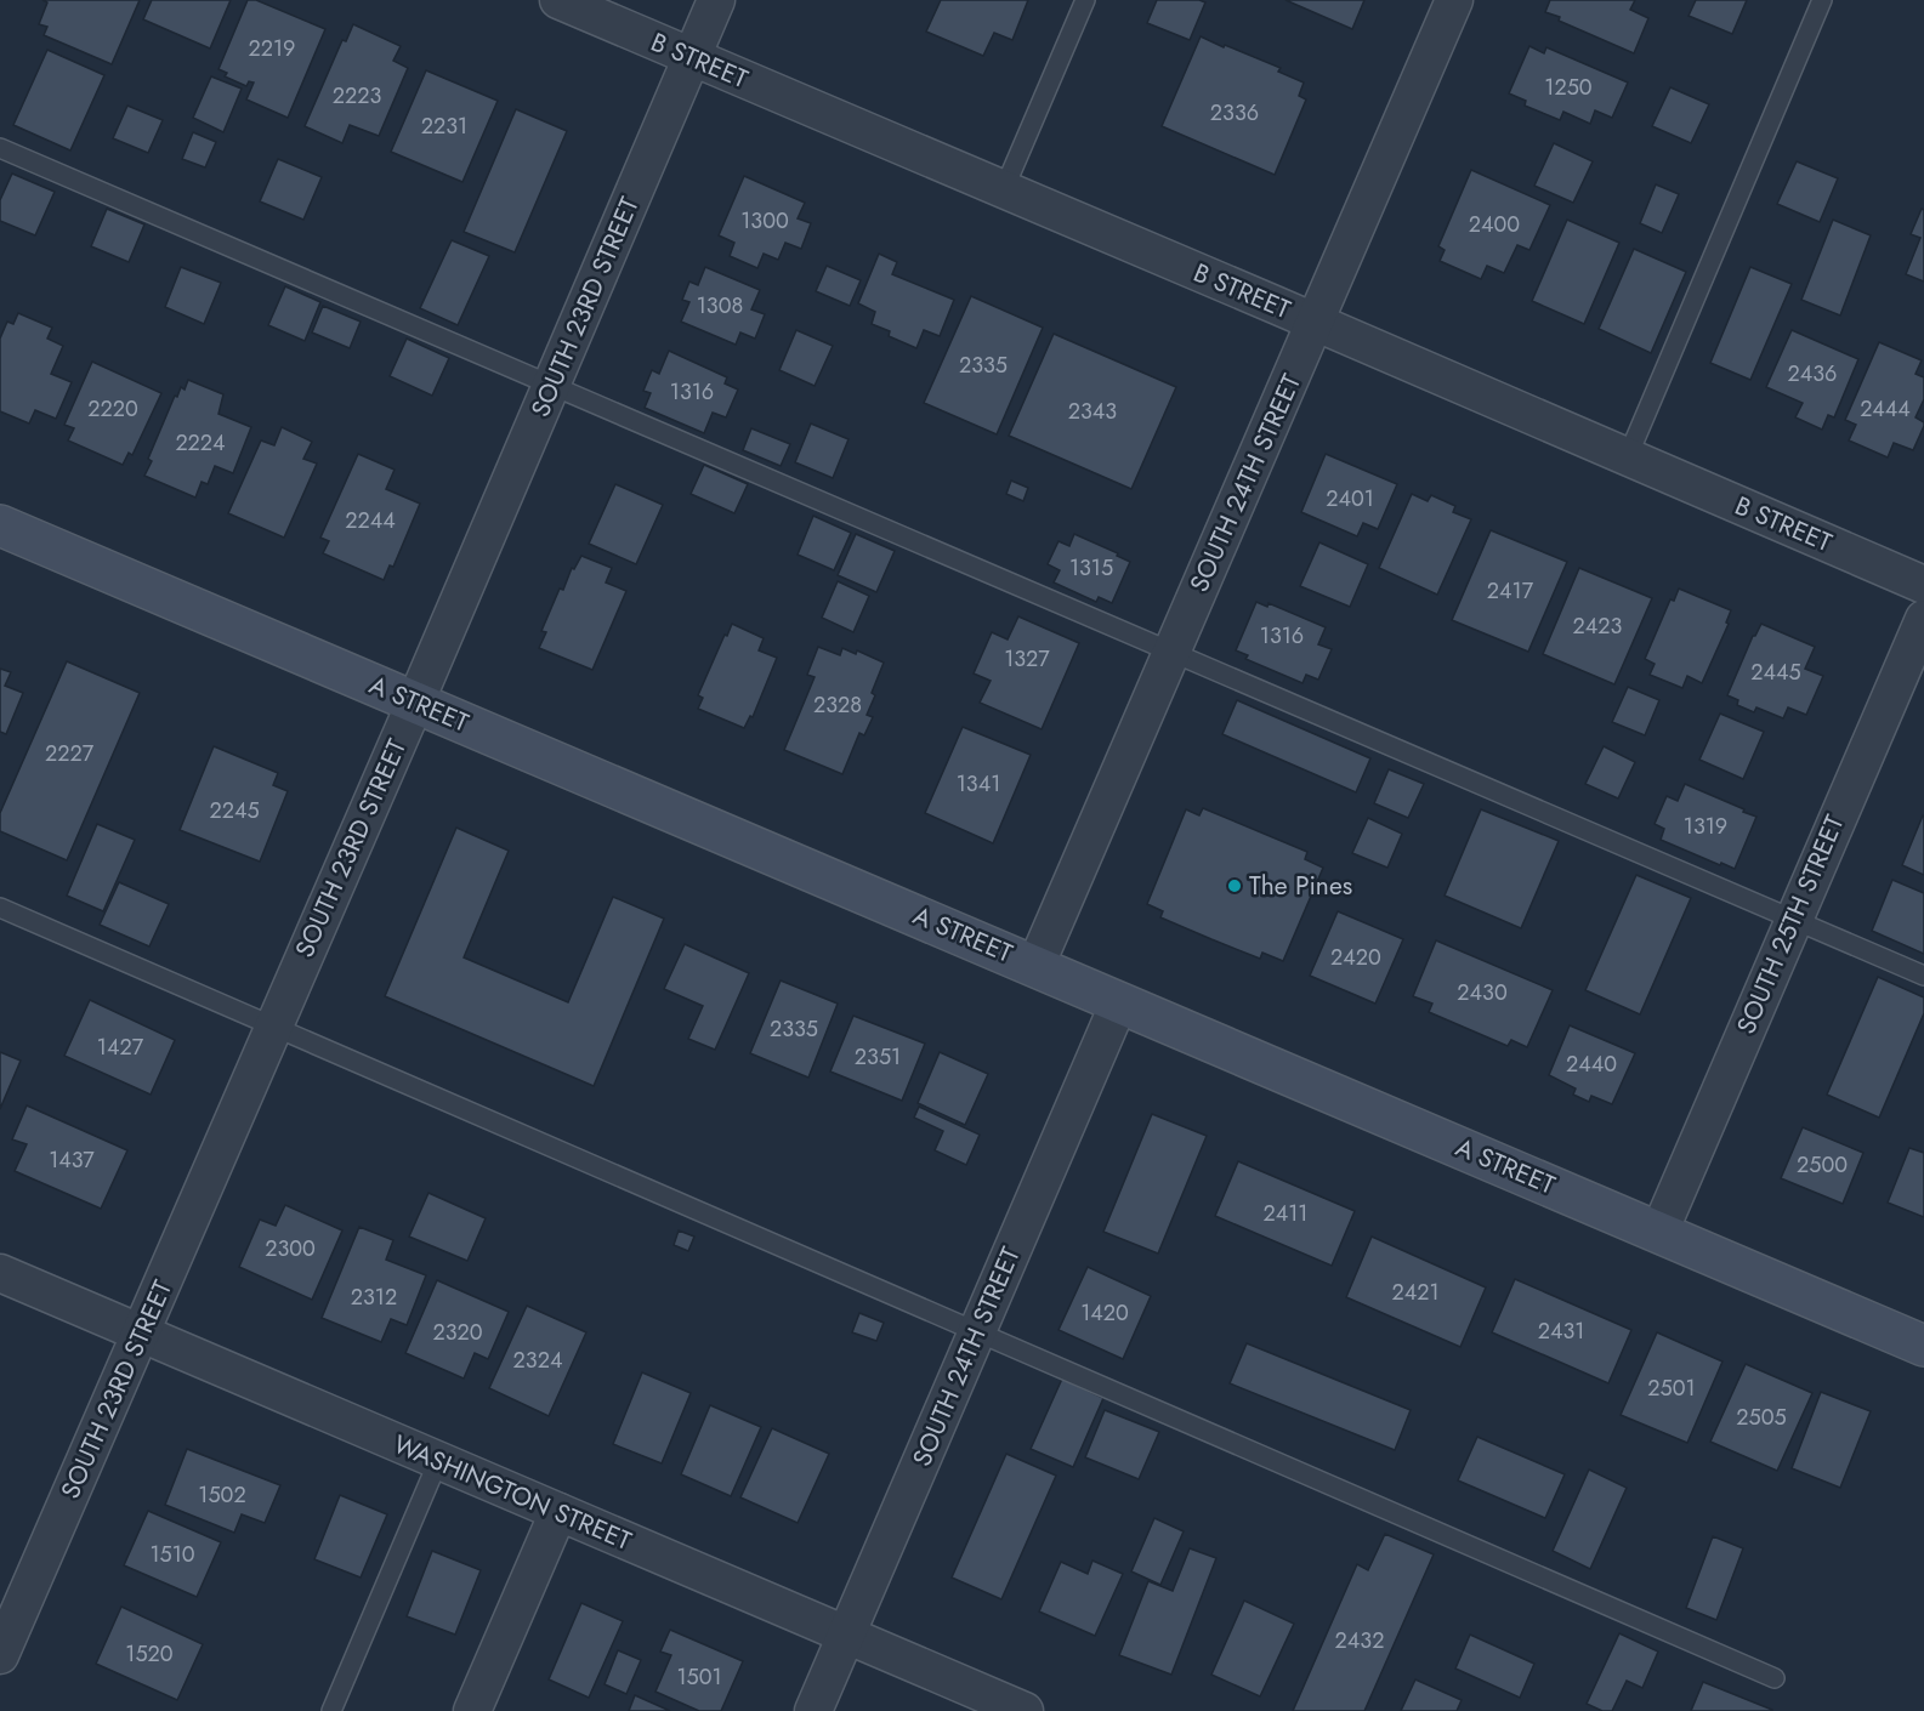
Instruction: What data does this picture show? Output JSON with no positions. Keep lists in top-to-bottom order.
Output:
{
  "streets": {
    "main road": ["A STREET"],
    "street": [
      "B STREET",
      "SOUTH 23RD STREET",
      "SOUTH 24TH STREET",
      "SOUTH 25TH STREET",
      "WASHINGTON STREET"
    ]
  },
  "crossings": [
    ["B STREET", "SOUTH 23RD STREET"],
    ["B STREET", "SOUTH 24TH STREET"],
    ["SOUTH 23RD STREET", "A STREET"],
    ["SOUTH 23RD STREET", "WASHINGTON STREET"],
    ["SOUTH 24TH STREET", "A STREET"],
    ["SOUTH 24TH STREET", "WASHINGTON STREET"],
    ["A STREET", "SOUTH 25TH STREET"]
  ],
  "places": ["The Pines"],
  "house_numbers": [
    "2219",
    "1250",
    "2223",
    "2336",
    "2231",
    "1300",
    "2400",
    "1308",
    "2335",
    "2436",
    "1316",
    "2220",
    "2444",
    "2343",
    "2224",
    "2401",
    "2244",
    "1315",
    "2417",
    "2423",
    "1316",
    "1327",
    "2445",
    "2328",
    "2227",
    "1341",
    "2245",
    "1319",
    "2420",
    "2430",
    "2335",
    "1427",
    "2351",
    "2440",
    "1437",
    "2500",
    "2411",
    "2300",
    "2421",
    "2312",
    "1420",
    "2431",
    "2320",
    "2324",
    "2501",
    "2505",
    "1502",
    "1510",
    "2432",
    "1520",
    "1501"
  ]
}
